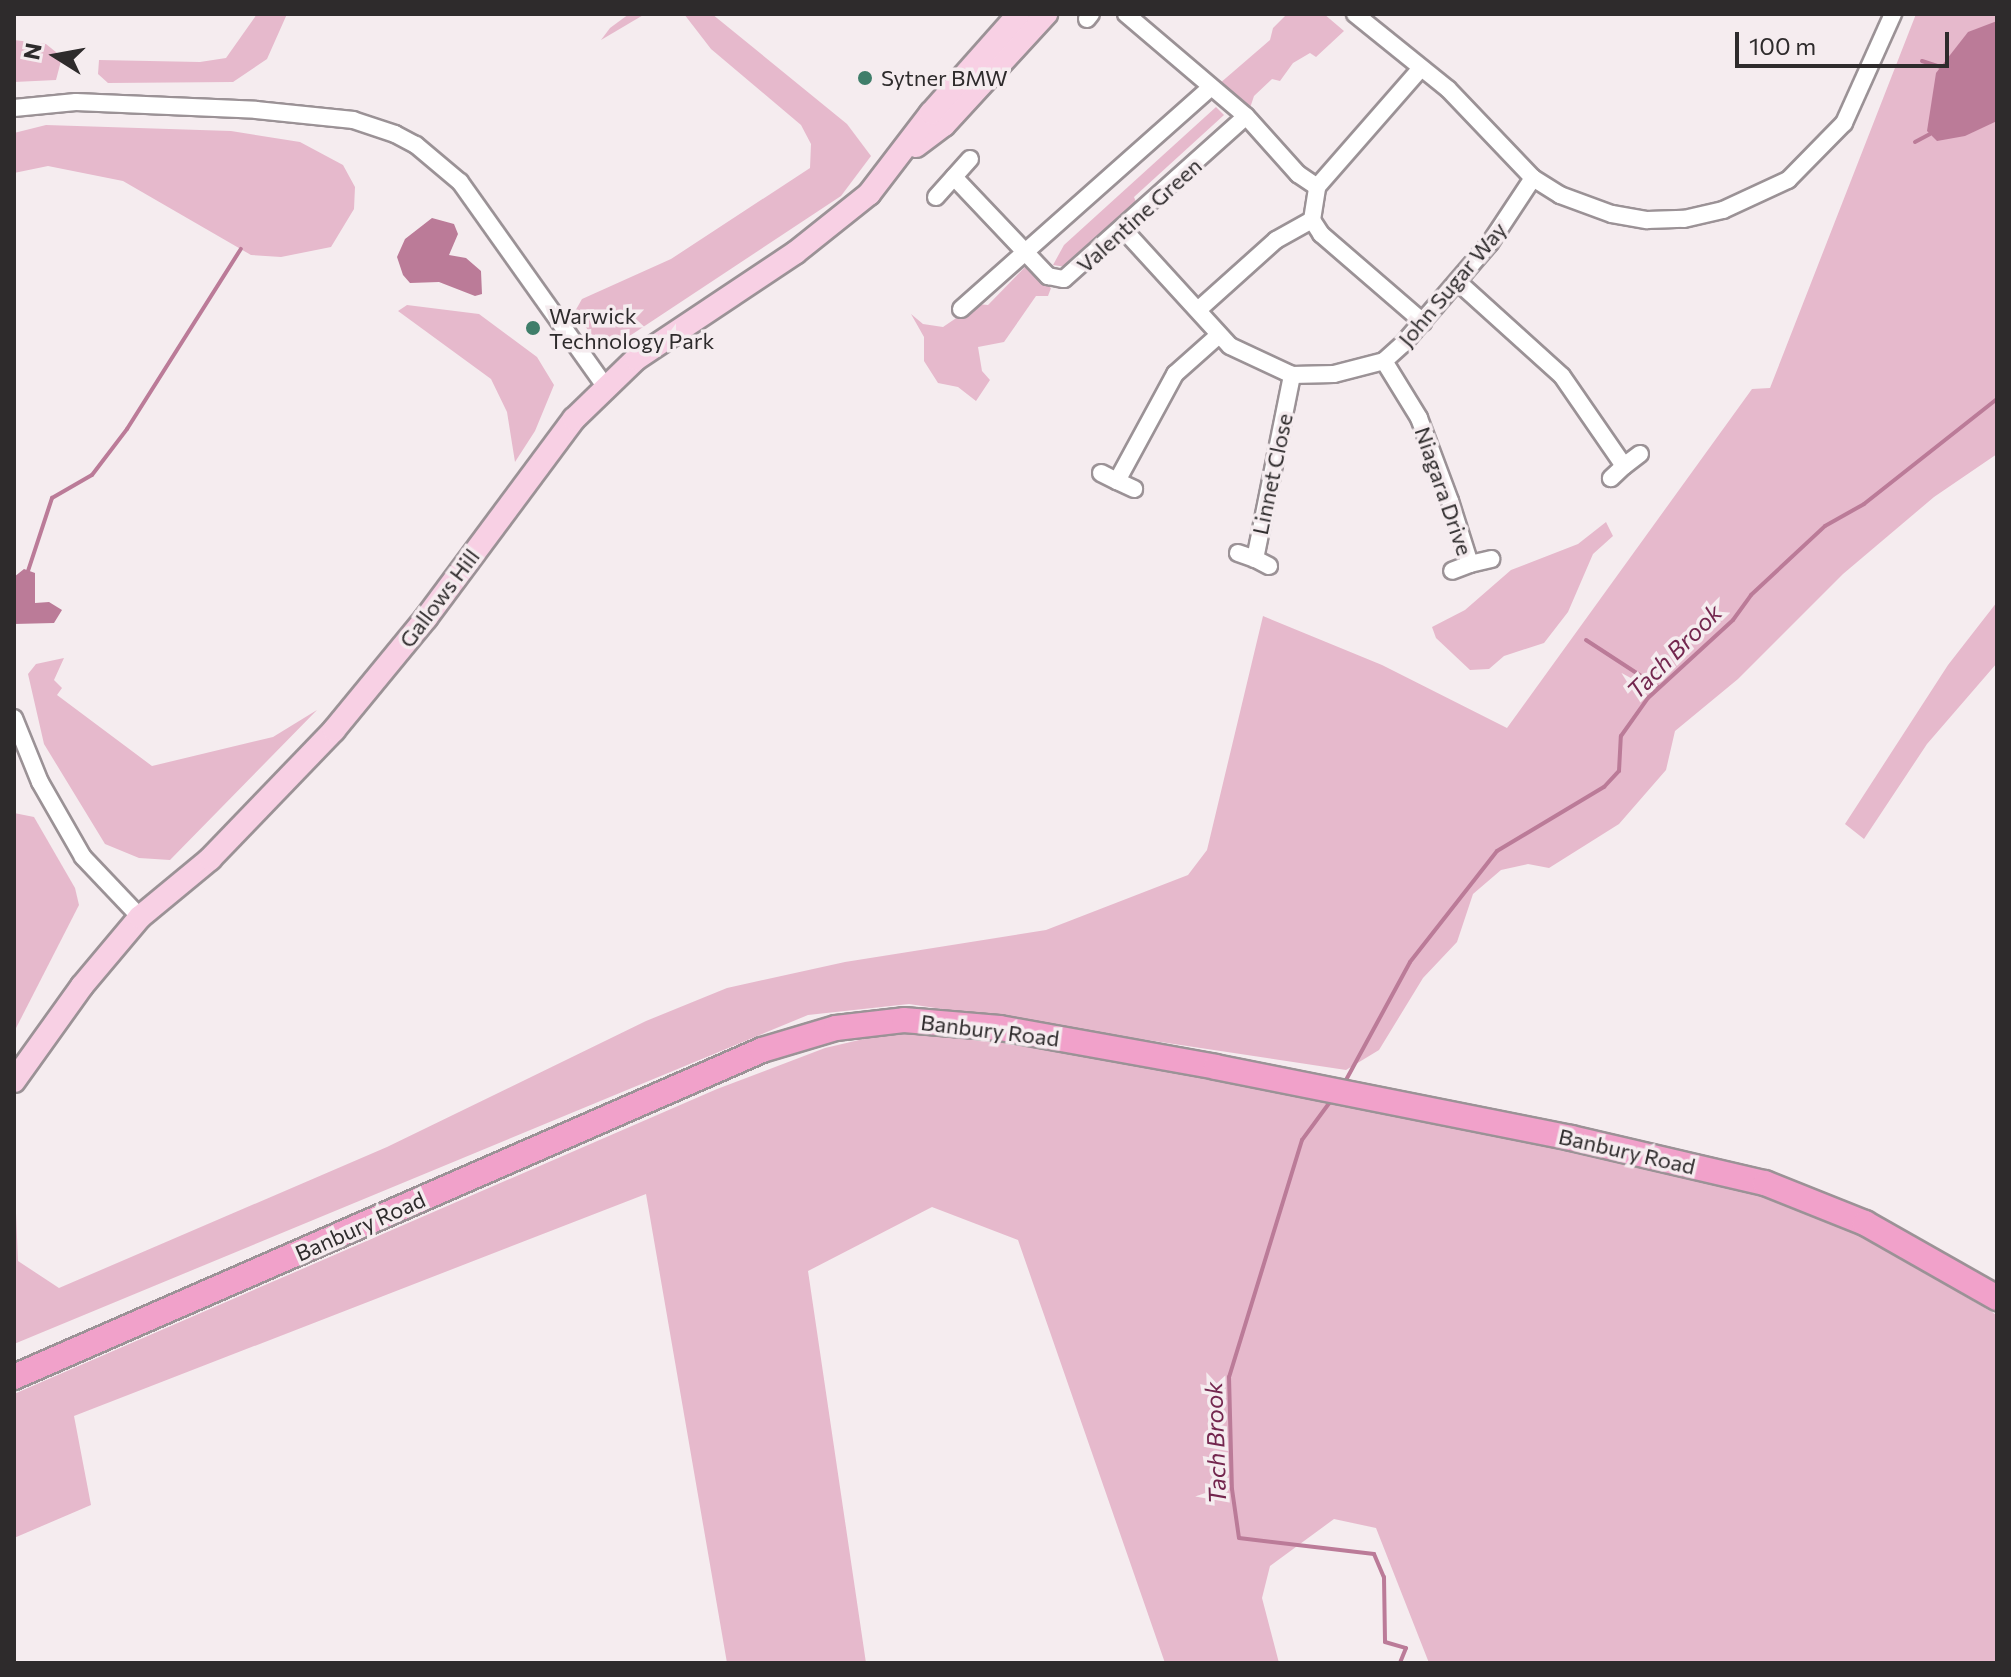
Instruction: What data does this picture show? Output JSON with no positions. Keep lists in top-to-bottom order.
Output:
{
  "streets": {
    "main road": ["Banbury Road"],
    "street": [
      "Valentine Green",
      "John Sugar Way",
      "Linnet Close",
      "Niagara Drive",
      "Gallows Hill"
    ]
  },
  "crossings": [
    ["Valentine Green", "John Sugar Way"],
    ["John Sugar Way", "Linnet Close"],
    ["John Sugar Way", "Niagara Drive"]
  ],
  "water": ["Tach Brook"],
  "places": ["Sytner BMW", "Warwick Technology Park"],
  "scale_bar": "100 m",
  "north": "left"
}
